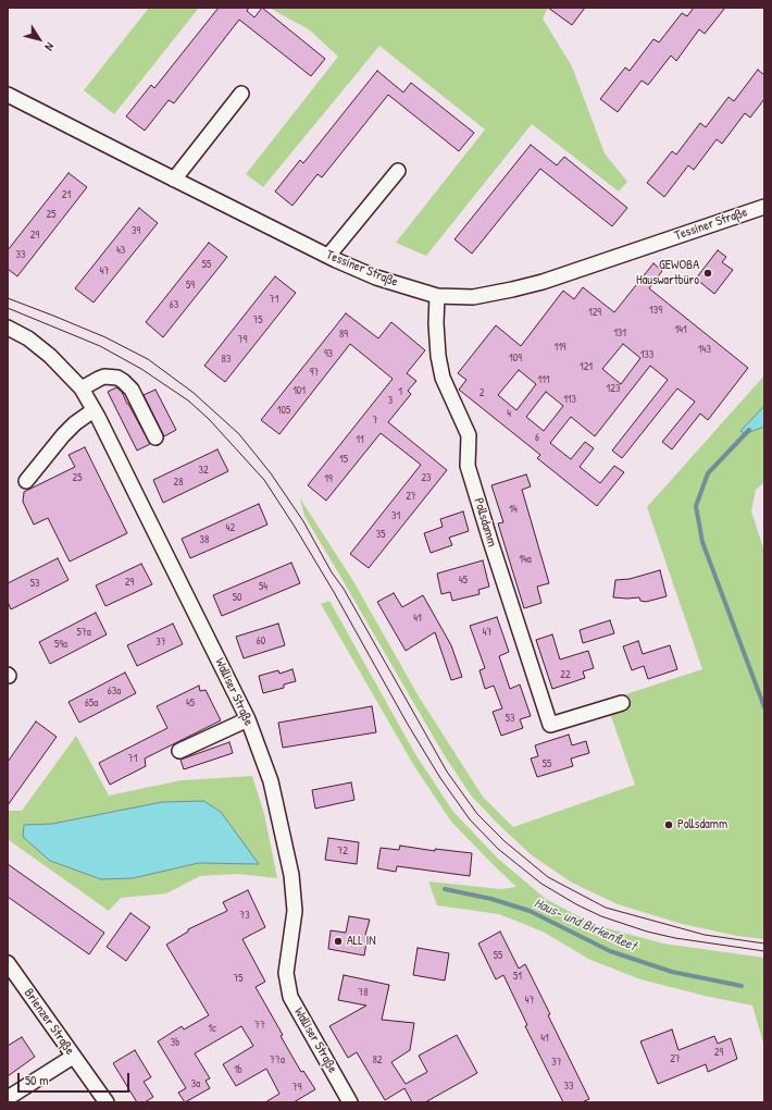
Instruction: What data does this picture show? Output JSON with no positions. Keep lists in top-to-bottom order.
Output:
{
  "streets": {
    "street": [
      "Tessiner Straße",
      "Pollsdamm",
      "Walliser Straße",
      "Brienzer Straße"
    ]
  },
  "crossings": [
    ["Tessiner Straße", "Pollsdamm"]
  ],
  "water": ["Haus- und Birkenfleet"],
  "places": ["GEWOBA Hauswartbüro", "Pollsdamm", "ALL IN"],
  "house_numbers": [
    "21",
    "25",
    "39",
    "29",
    "43",
    "33",
    "55",
    "47",
    "59",
    "71",
    "63",
    "139",
    "129",
    "75",
    "141",
    "131",
    "89",
    "79",
    "119",
    "143",
    "93",
    "133",
    "109",
    "83",
    "121",
    "97",
    "111",
    "123",
    "101",
    "1",
    "2",
    "113",
    "3",
    "105",
    "4",
    "7",
    "6",
    "11",
    "15",
    "32",
    "25",
    "23",
    "19",
    "28",
    "27",
    "14",
    "31",
    "42",
    "35",
    "38",
    "14a",
    "45",
    "29",
    "53",
    "54",
    "50",
    "41",
    "57a",
    "47",
    "60",
    "37",
    "59a",
    "22",
    "63a",
    "65a",
    "45",
    "53",
    "71",
    "55",
    "72",
    "73",
    "55",
    "51",
    "75",
    "78",
    "47",
    "77",
    "1c",
    "41",
    "3b",
    "29",
    "27",
    "77a",
    "82",
    "37",
    "1b",
    "3a",
    "33",
    "79"
  ],
  "scale_bar": "50 m",
  "north": "bottom right"
}
